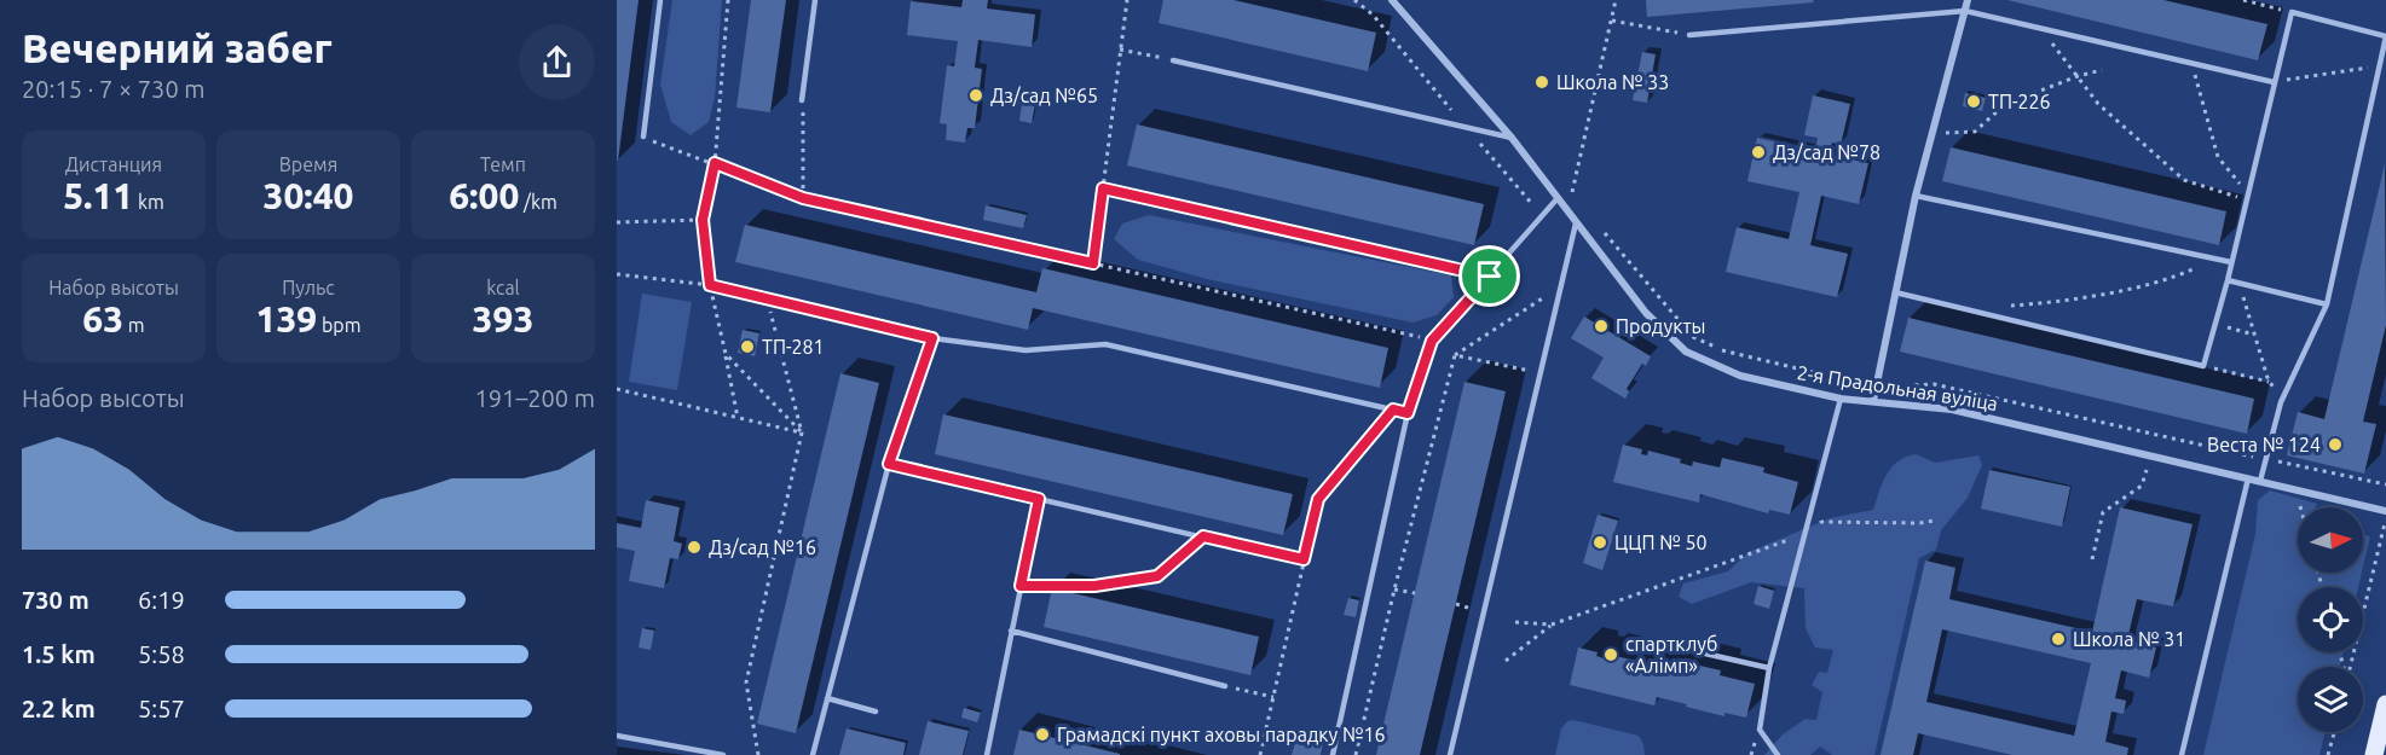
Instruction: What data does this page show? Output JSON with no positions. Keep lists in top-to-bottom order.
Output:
{
  "streets": {
    "street": ["2-я Прадольная вуліца"]
  },
  "places": [
    "Школа № 33",
    "Дз/сад №65",
    "ТП-226",
    "Дз/сад №78",
    "Продукты",
    "ТП-281",
    "Веста № 124",
    "ЦЦП № 50",
    "Дз/сад №16",
    "Школа № 31",
    "спартклуб «Алімп»",
    "Грамадскі пункт аховы парадку №16"
  ],
  "north": "right",
  "page": {
    "heading": ["Вечерний забег", "20:15 · 7 × 730 m"],
    "stats": [
      ["Дистанция", "5.11 km"],
      ["Время", "30:40"],
      ["Темп", "6:00 /km"],
      ["Набор высоты", "63 m"],
      ["Пульс", "139 bpm"],
      ["kcal", "393"]
    ],
    "chart": ["Набор высоты", "191–200 m"],
    "list": [
      {
        "name": "730 m",
        "note": "6:19"
      },
      {
        "name": "1.5 km",
        "note": "5:58"
      },
      {
        "name": "2.2 km",
        "note": "5:57"
      }
    ]
  }
}
